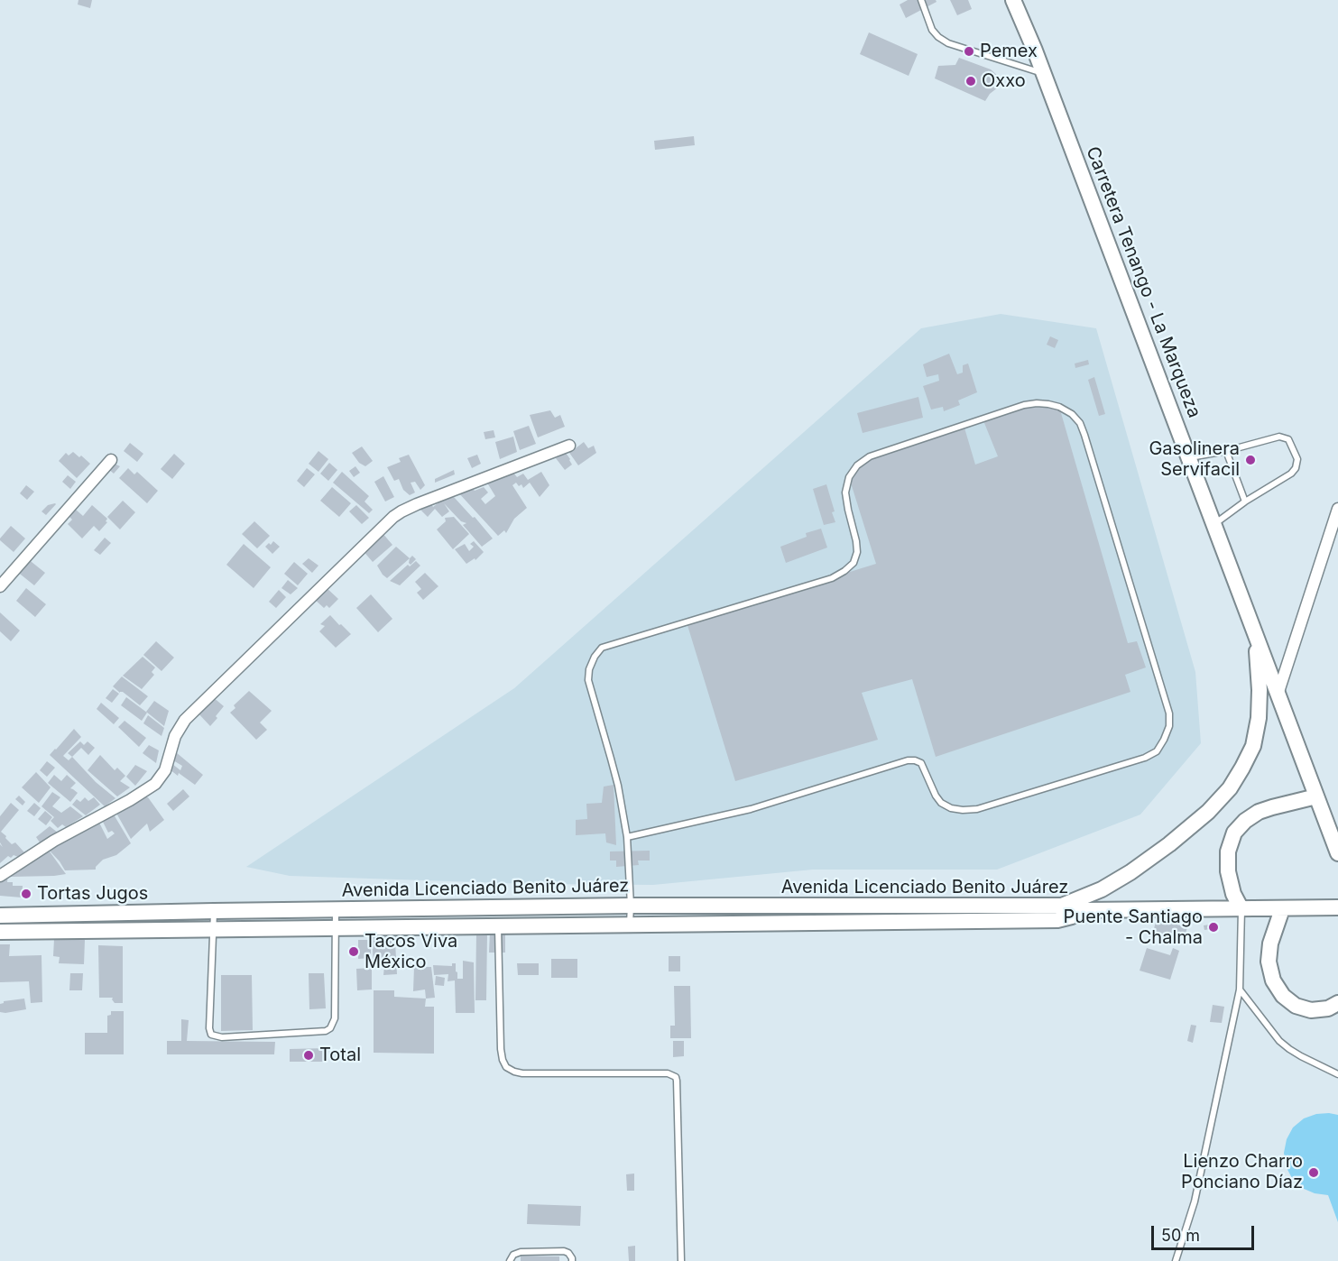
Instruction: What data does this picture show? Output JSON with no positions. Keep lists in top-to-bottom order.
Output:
{
  "streets": {
    "main road": ["Carretera Tenango - La Marqueza", "Avenida Licenciado Benito Juárez"]
  },
  "places": [
    "Pemex",
    "Oxxo",
    "Gasolinera Servifacil",
    "Tortas Jugos",
    "Puente Santiago - Chalma",
    "Tacos Viva México",
    "Total",
    "Lienzo Charro Ponciano Díaz"
  ],
  "scale_bar": "50 m"
}
